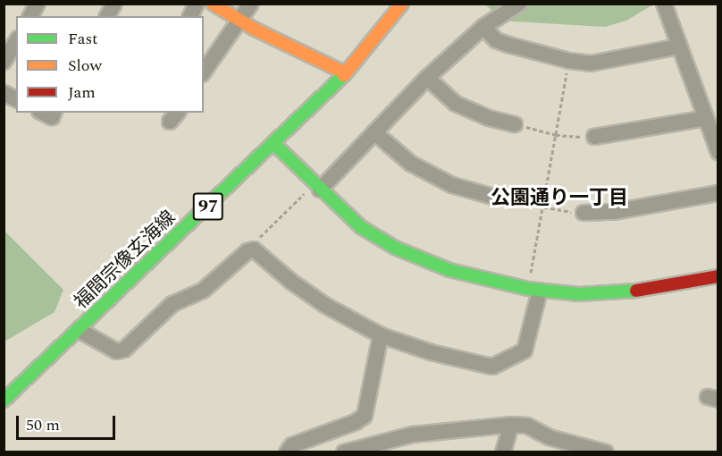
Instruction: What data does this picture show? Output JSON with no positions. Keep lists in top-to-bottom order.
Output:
{
  "streets": {
    "street": ["97", "福間宗像玄海線"]
  },
  "districts": ["公園通り一丁目"],
  "legend": ["Fast", "Slow", "Jam"],
  "scale_bar": "50 m"
}
